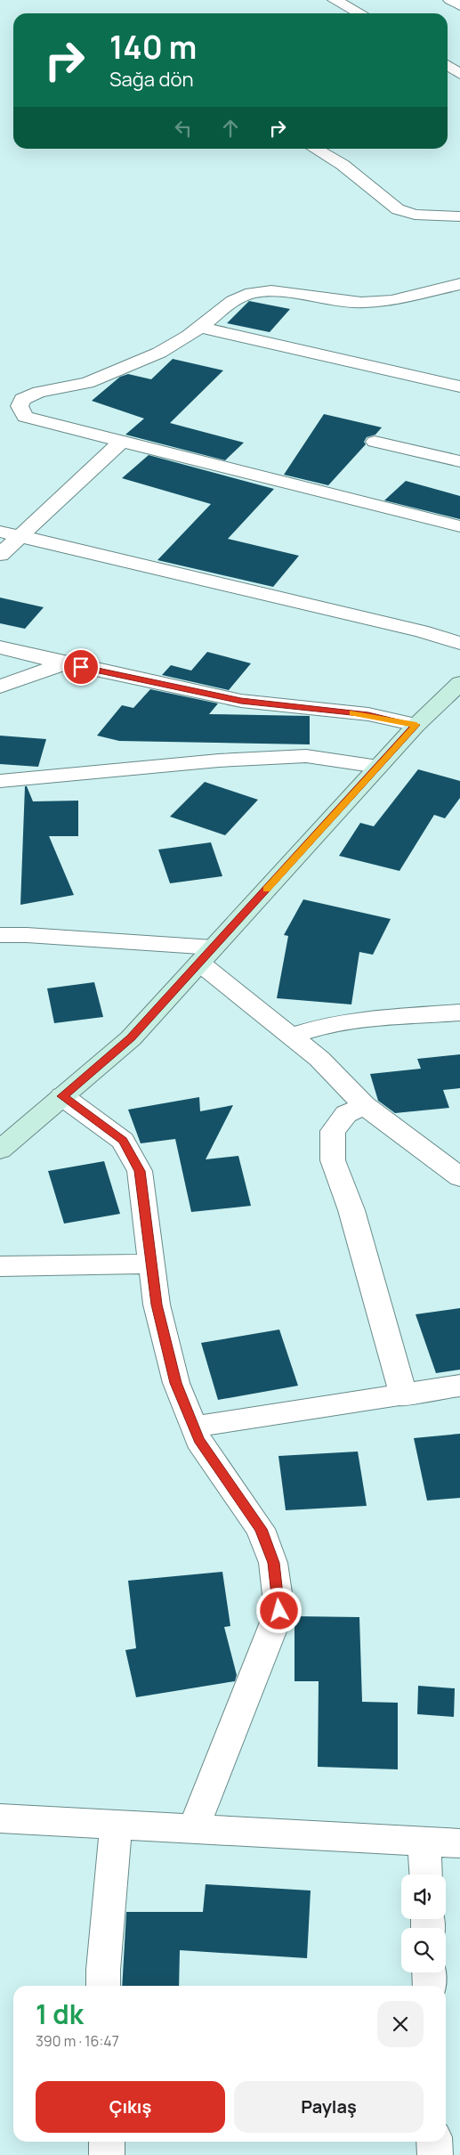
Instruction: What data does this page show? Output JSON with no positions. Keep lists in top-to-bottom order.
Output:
{
  "page": {
    "turn": ["140 m", "Sağa dön"],
    "heading": ["1 dk", "390 m · 16:47"],
    "buttons": ["Çıkış", "Paylaş"]
  }
}
